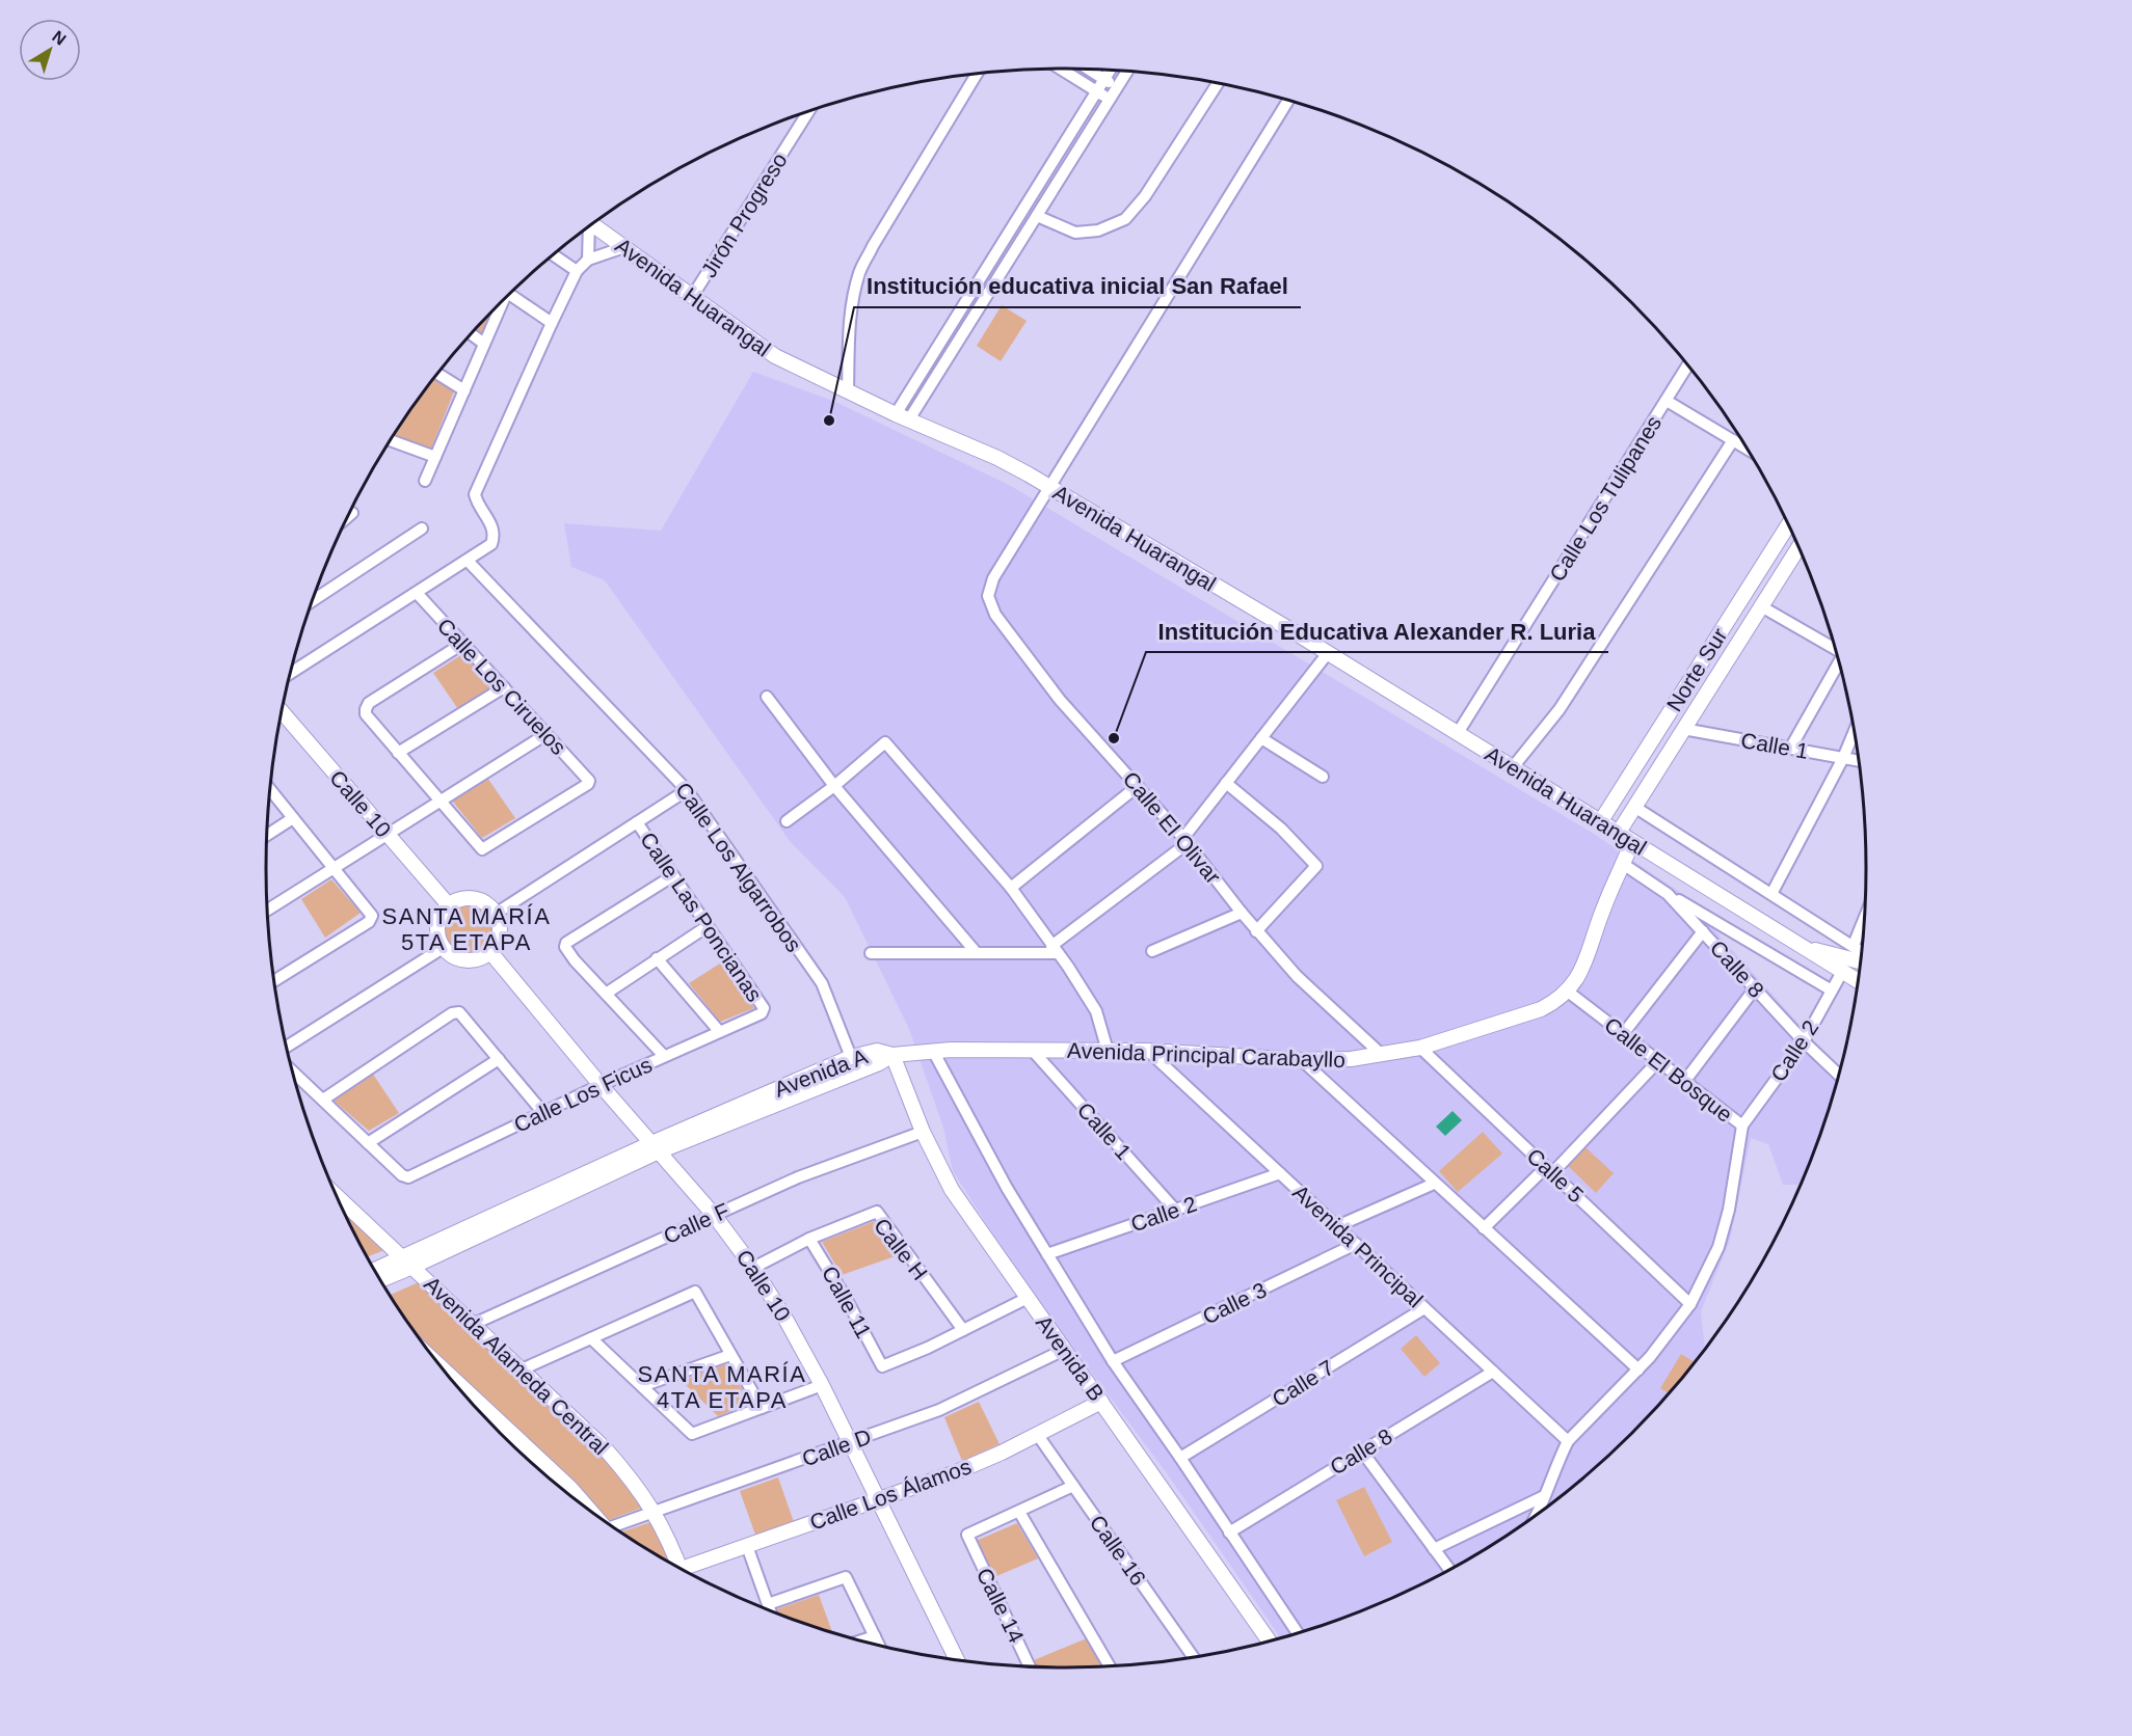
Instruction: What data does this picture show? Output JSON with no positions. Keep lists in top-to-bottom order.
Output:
{
  "streets": {
    "street": [
      "Jirón Progreso",
      "Avenida Huarangal",
      "Calle Los Tulipanes",
      "Norte Sur",
      "Calle Los Ciruelos",
      "Calle 1",
      "Calle 10",
      "Calle El Olivar",
      "Calle Los Algarrobos",
      "Calle Las Poncianas",
      "Calle 8",
      "Calle 2",
      "Avenida Principal Carabayllo",
      "Calle El Bosque",
      "Avenida A",
      "Calle Los Ficus",
      "Calle 5",
      "Calle F",
      "Avenida Principal",
      "Calle H",
      "Calle 11",
      "Calle 3",
      "Avenida B",
      "Avenida Alameda Central",
      "Calle 7",
      "Calle D",
      "Calle Los Álamos",
      "Calle 16",
      "Calle 14"
    ]
  },
  "crossings": [
    ["Jirón Progreso", "Avenida Huarangal"],
    ["Avenida Huarangal", "Calle Los Tulipanes"],
    ["Avenida Huarangal", "Norte Sur"],
    ["Avenida Huarangal", "Calle El Olivar"],
    ["Avenida Huarangal", "Calle 2"],
    ["Avenida Huarangal", "Avenida Principal Carabayllo"],
    ["Norte Sur", "Calle 1"],
    ["Calle 1", "Calle 2"],
    ["Calle 1", "Avenida Principal Carabayllo"],
    ["Calle 10", "Avenida A"],
    ["Calle 10", "Calle Los Ficus"],
    ["Calle 10", "Calle F"],
    ["Calle 10", "Calle H"],
    ["Calle 10", "Calle D"],
    ["Calle 10", "Calle Los Álamos"],
    ["Calle El Olivar", "Avenida Principal Carabayllo"],
    ["Calle Los Algarrobos", "Avenida A"],
    ["Calle Las Poncianas", "Calle Los Ficus"],
    ["Calle 8", "Calle 2"],
    ["Calle 8", "Avenida Principal Carabayllo"],
    ["Calle 8", "Avenida Principal"],
    ["Calle 8", "Avenida B"],
    ["Calle 2", "Calle El Bosque"],
    ["Calle 2", "Avenida Principal"],
    ["Calle 2", "Avenida B"],
    ["Avenida Principal Carabayllo", "Calle El Bosque"],
    ["Avenida Principal Carabayllo", "Avenida A"],
    ["Avenida Principal Carabayllo", "Calle 5"],
    ["Avenida Principal Carabayllo", "Avenida Principal"],
    ["Avenida Principal Carabayllo", "Avenida B"],
    ["Calle El Bosque", "Calle 5"],
    ["Calle El Bosque", "Avenida Principal"],
    ["Avenida A", "Avenida B"],
    ["Avenida A", "Avenida Alameda Central"],
    ["Calle F", "Avenida B"],
    ["Calle F", "Avenida Alameda Central"],
    ["Avenida Principal", "Calle 3"],
    ["Avenida Principal", "Calle 7"],
    ["Calle H", "Calle 11"],
    ["Calle 3", "Avenida B"],
    ["Avenida B", "Calle 7"],
    ["Avenida B", "Calle D"],
    ["Avenida B", "Calle Los Álamos"],
    ["Avenida Alameda Central", "Calle D"],
    ["Calle Los Álamos", "Calle 16"]
  ],
  "districts": ["SANTA MARÍA 5TA ETAPA", "SANTA MARÍA 4TA ETAPA"],
  "places": ["Institución educativa inicial San Rafael", "Institución Educativa Alexander R. Luria"],
  "north": "top right"
}
